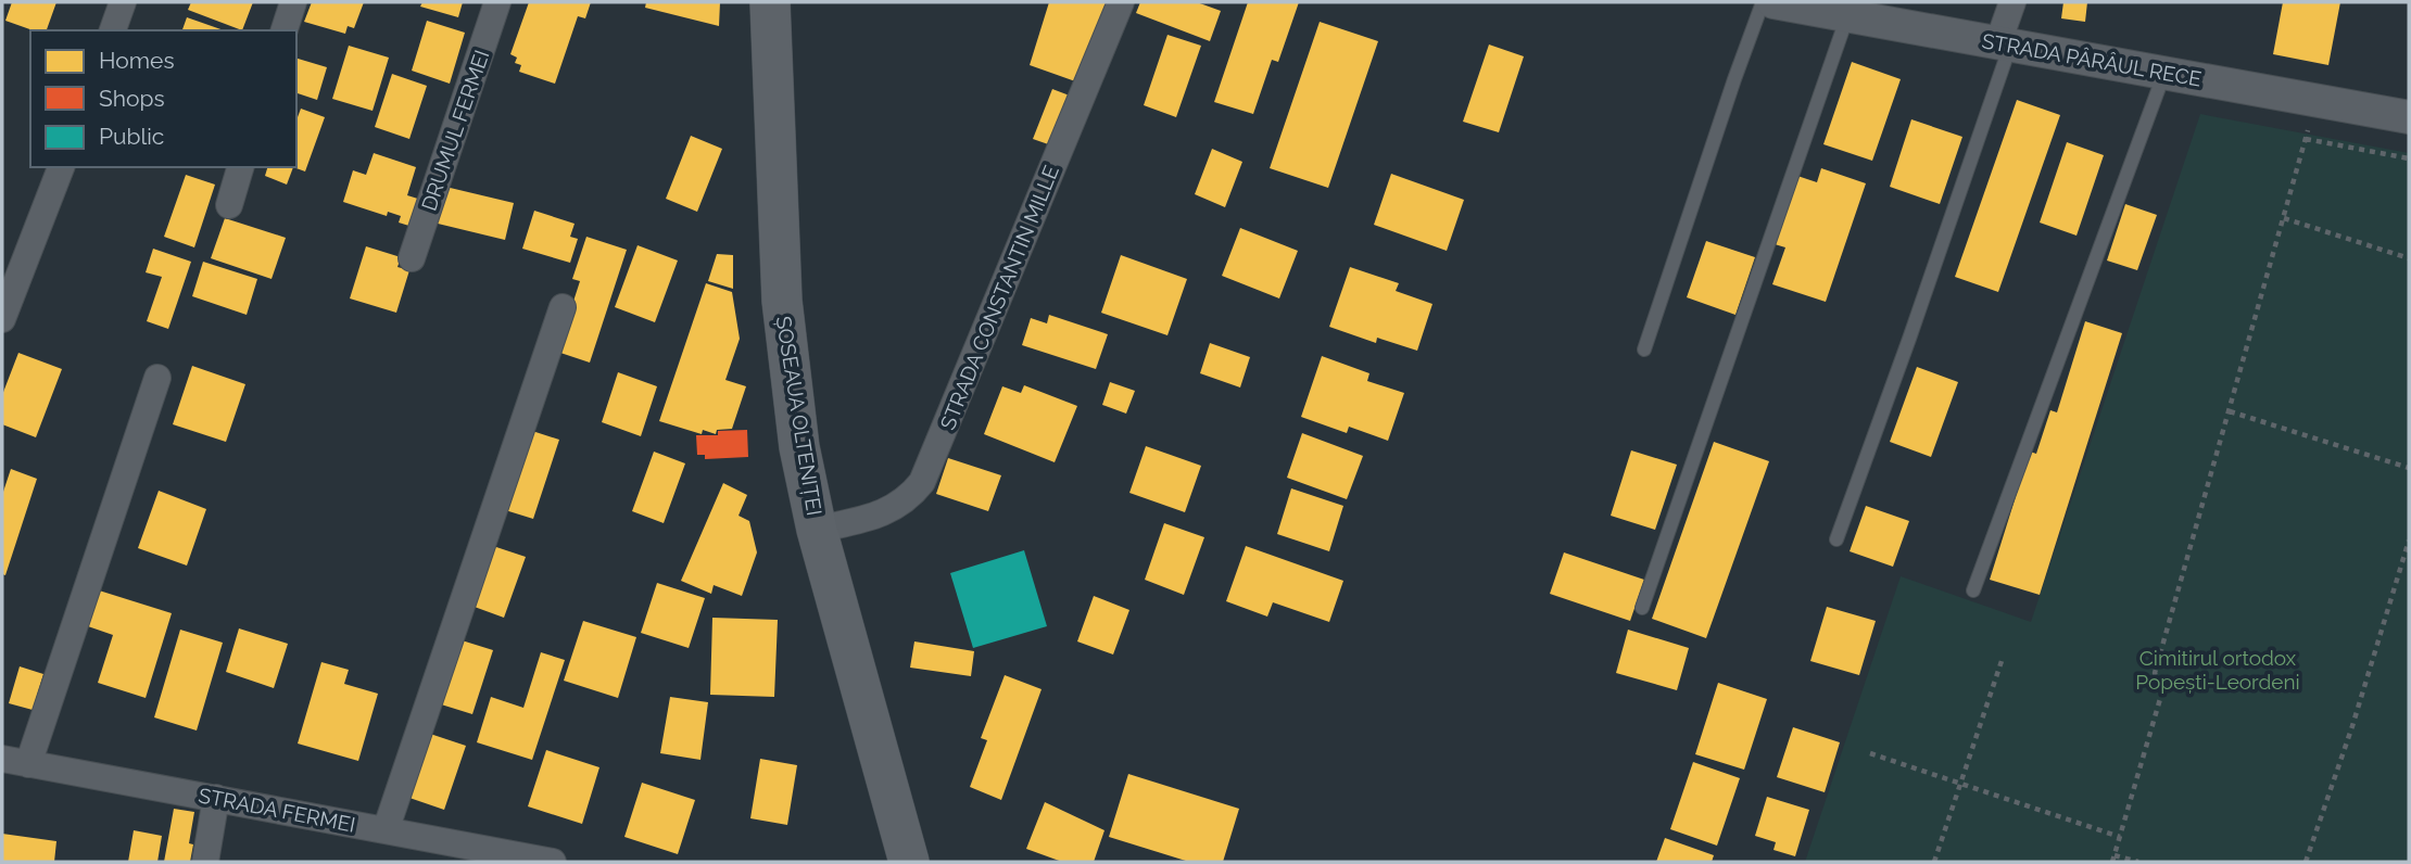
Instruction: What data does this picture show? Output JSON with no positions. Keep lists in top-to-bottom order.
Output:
{
  "streets": {
    "main road": ["ȘOSEAUA OLTENIȚEI"],
    "street": [
      "STRADA PÂRÂUL RECE",
      "DRUMUL FERMEI",
      "STRADA CONSTANTIN MILLE",
      "STRADA FERMEI"
    ]
  },
  "crossings": [
    ["STRADA CONSTANTIN MILLE", "ȘOSEAUA OLTENIȚEI"]
  ],
  "parks": ["Cimitirul ortodox Popești-Leordeni"],
  "legend": ["Homes", "Shops", "Public"]
}
